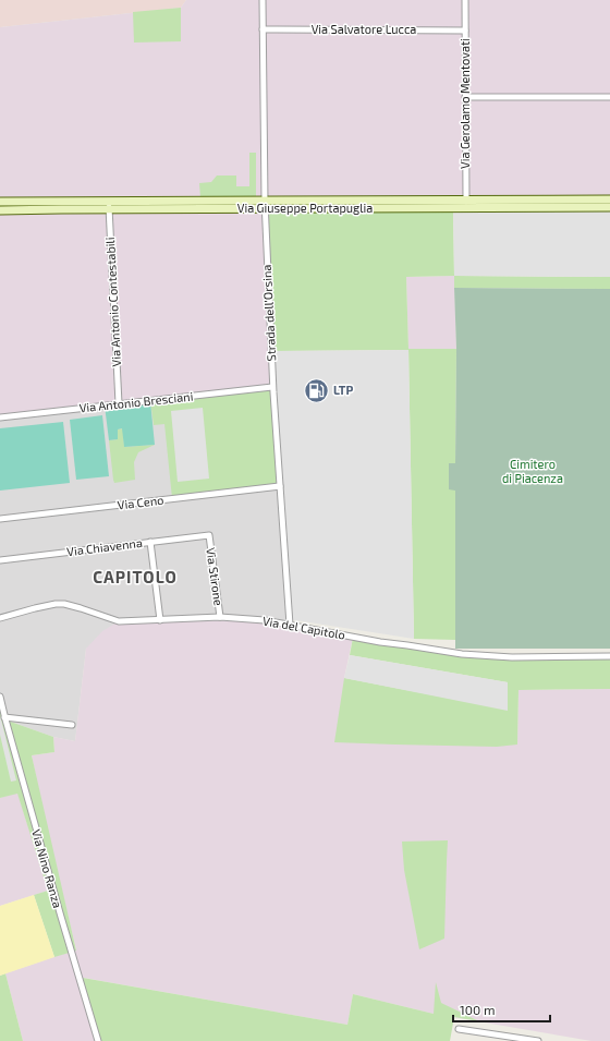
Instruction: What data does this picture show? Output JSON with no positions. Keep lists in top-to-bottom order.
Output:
{
  "streets": {
    "main road": ["Via Giuseppe Portapuglia"],
    "street": [
      "Via Salvatore Lucca",
      "Via Gerolamo Mentovati",
      "Via Antonio Contestabili",
      "Strada dell'Orsina",
      "Via Antonio Bresciani",
      "Via Ceno",
      "Via Chiavenna",
      "Via Stirone",
      "Via del Capitolo",
      "Via Nino Ranza"
    ]
  },
  "crossings": [
    ["Via Salvatore Lucca", "Via Gerolamo Mentovati"],
    ["Via Salvatore Lucca", "Strada dell'Orsina"],
    ["Via Gerolamo Mentovati", "Via Giuseppe Portapuglia"],
    ["Via Giuseppe Portapuglia", "Via Antonio Contestabili"],
    ["Via Giuseppe Portapuglia", "Strada dell'Orsina"],
    ["Via Antonio Contestabili", "Via Antonio Bresciani"],
    ["Strada dell'Orsina", "Via Antonio Bresciani"],
    ["Strada dell'Orsina", "Via Ceno"],
    ["Strada dell'Orsina", "Via del Capitolo"],
    ["Via Chiavenna", "Via Stirone"],
    ["Via Stirone", "Via del Capitolo"]
  ],
  "districts": ["CAPITOLO"],
  "parks": ["Cimitero di Piacenza"],
  "places": {
    "fuel station": ["LTP"]
  },
  "scale_bar": "100 m"
}
